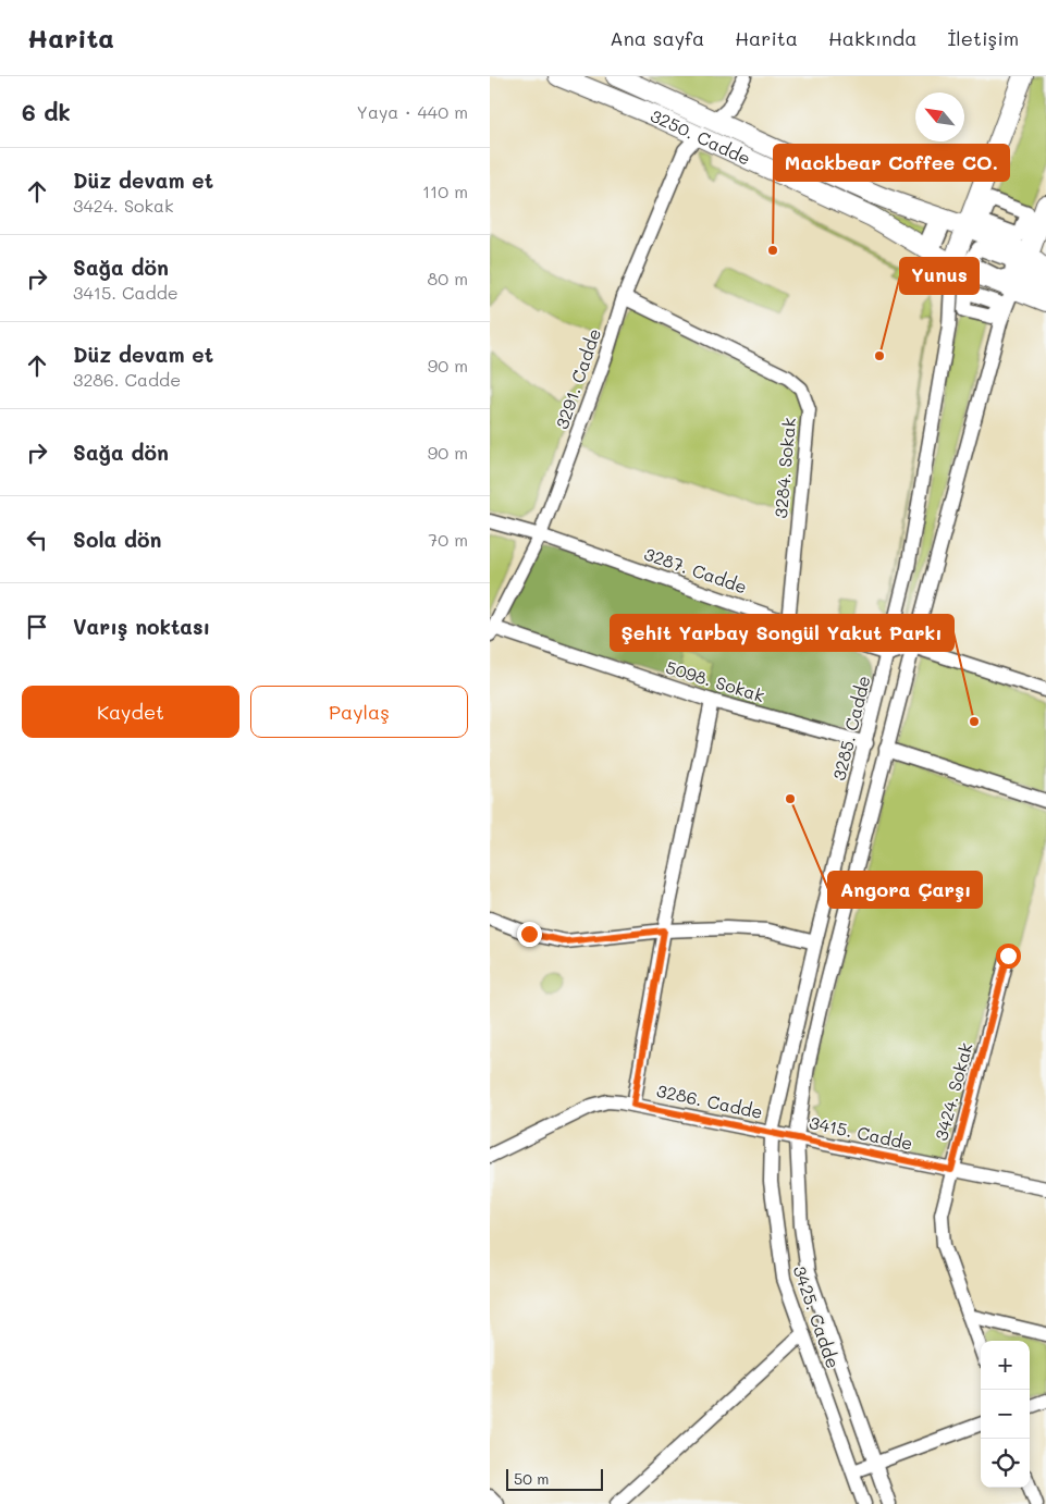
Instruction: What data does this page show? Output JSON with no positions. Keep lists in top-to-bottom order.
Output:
{
  "streets": {
    "street": [
      "3250. Cadde",
      "3291. Cadde",
      "3284. Sokak",
      "3287. Cadde",
      "5098. Sokak",
      "3285. Cadde",
      "3424. Sokak",
      "3286. Cadde",
      "3415. Cadde",
      "3425. Cadde"
    ]
  },
  "crossings": [
    ["3250. Cadde", "3291. Cadde"],
    ["3250. Cadde", "3285. Cadde"],
    ["3291. Cadde", "3284. Sokak"],
    ["3291. Cadde", "3287. Cadde"],
    ["3291. Cadde", "5098. Sokak"],
    ["3284. Sokak", "3287. Cadde"],
    ["3287. Cadde", "3285. Cadde"],
    ["5098. Sokak", "3285. Cadde"],
    ["3285. Cadde", "3286. Cadde"],
    ["3285. Cadde", "3425. Cadde"],
    ["3424. Sokak", "3415. Cadde"],
    ["3286. Cadde", "3415. Cadde"],
    ["3286. Cadde", "3425. Cadde"],
    ["3415. Cadde", "3425. Cadde"]
  ],
  "places": [
    "Mackbear Coffee CO.",
    "Yunus",
    "Şehit Yarbay Songül Yakut Parkı",
    "Angora Çarşı"
  ],
  "scale_bar": "50 m",
  "north": "top left",
  "page": {
    "header": "Harita",
    "nav": [
      "Ana sayfa",
      "Harita",
      "Hakkında",
      "İletişim"
    ],
    "heading": ["6 dk", "Yaya · 440 m"],
    "list": [
      ["Düz devam et", "3424. Sokak", "110 m"],
      ["Sağa dön", "3415. Cadde", "80 m"],
      ["Düz devam et", "3286. Cadde", "90 m"],
      ["Sağa dön", "90 m"],
      ["Sola dön", "70 m"],
      "Varış noktası"
    ],
    "buttons": ["Kaydet", "Paylaş"],
    "map_buttons": ["+", "−"],
    "scale": "50 m"
  }
}
